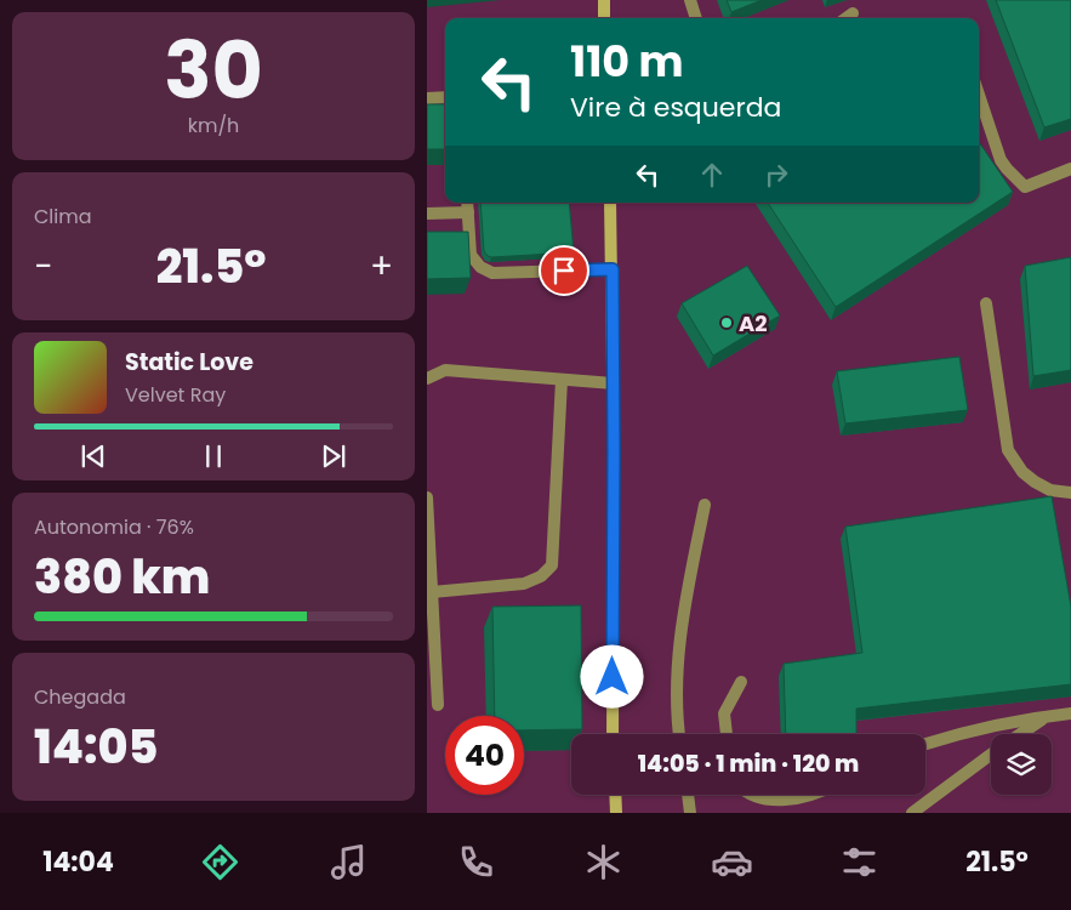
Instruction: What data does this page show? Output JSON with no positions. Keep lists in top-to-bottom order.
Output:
{
  "places": ["A2"],
  "page": {
    "tile": [
      ["30", "km/h"],
      "Clima",
      ["Autonomia · 76%", "380 km"],
      ["Chegada", "14:05"]
    ],
    "turn": ["110 m", "Vire à esquerda"],
    "heat": ["−", "21.5°", "+"],
    "song": ["Static Love", "Velvet Ray"],
    "limit": "40",
    "trip": "14:05 · 1 min · 120 m",
    "tabs": ["14:04", "21.5°"]
  }
}
